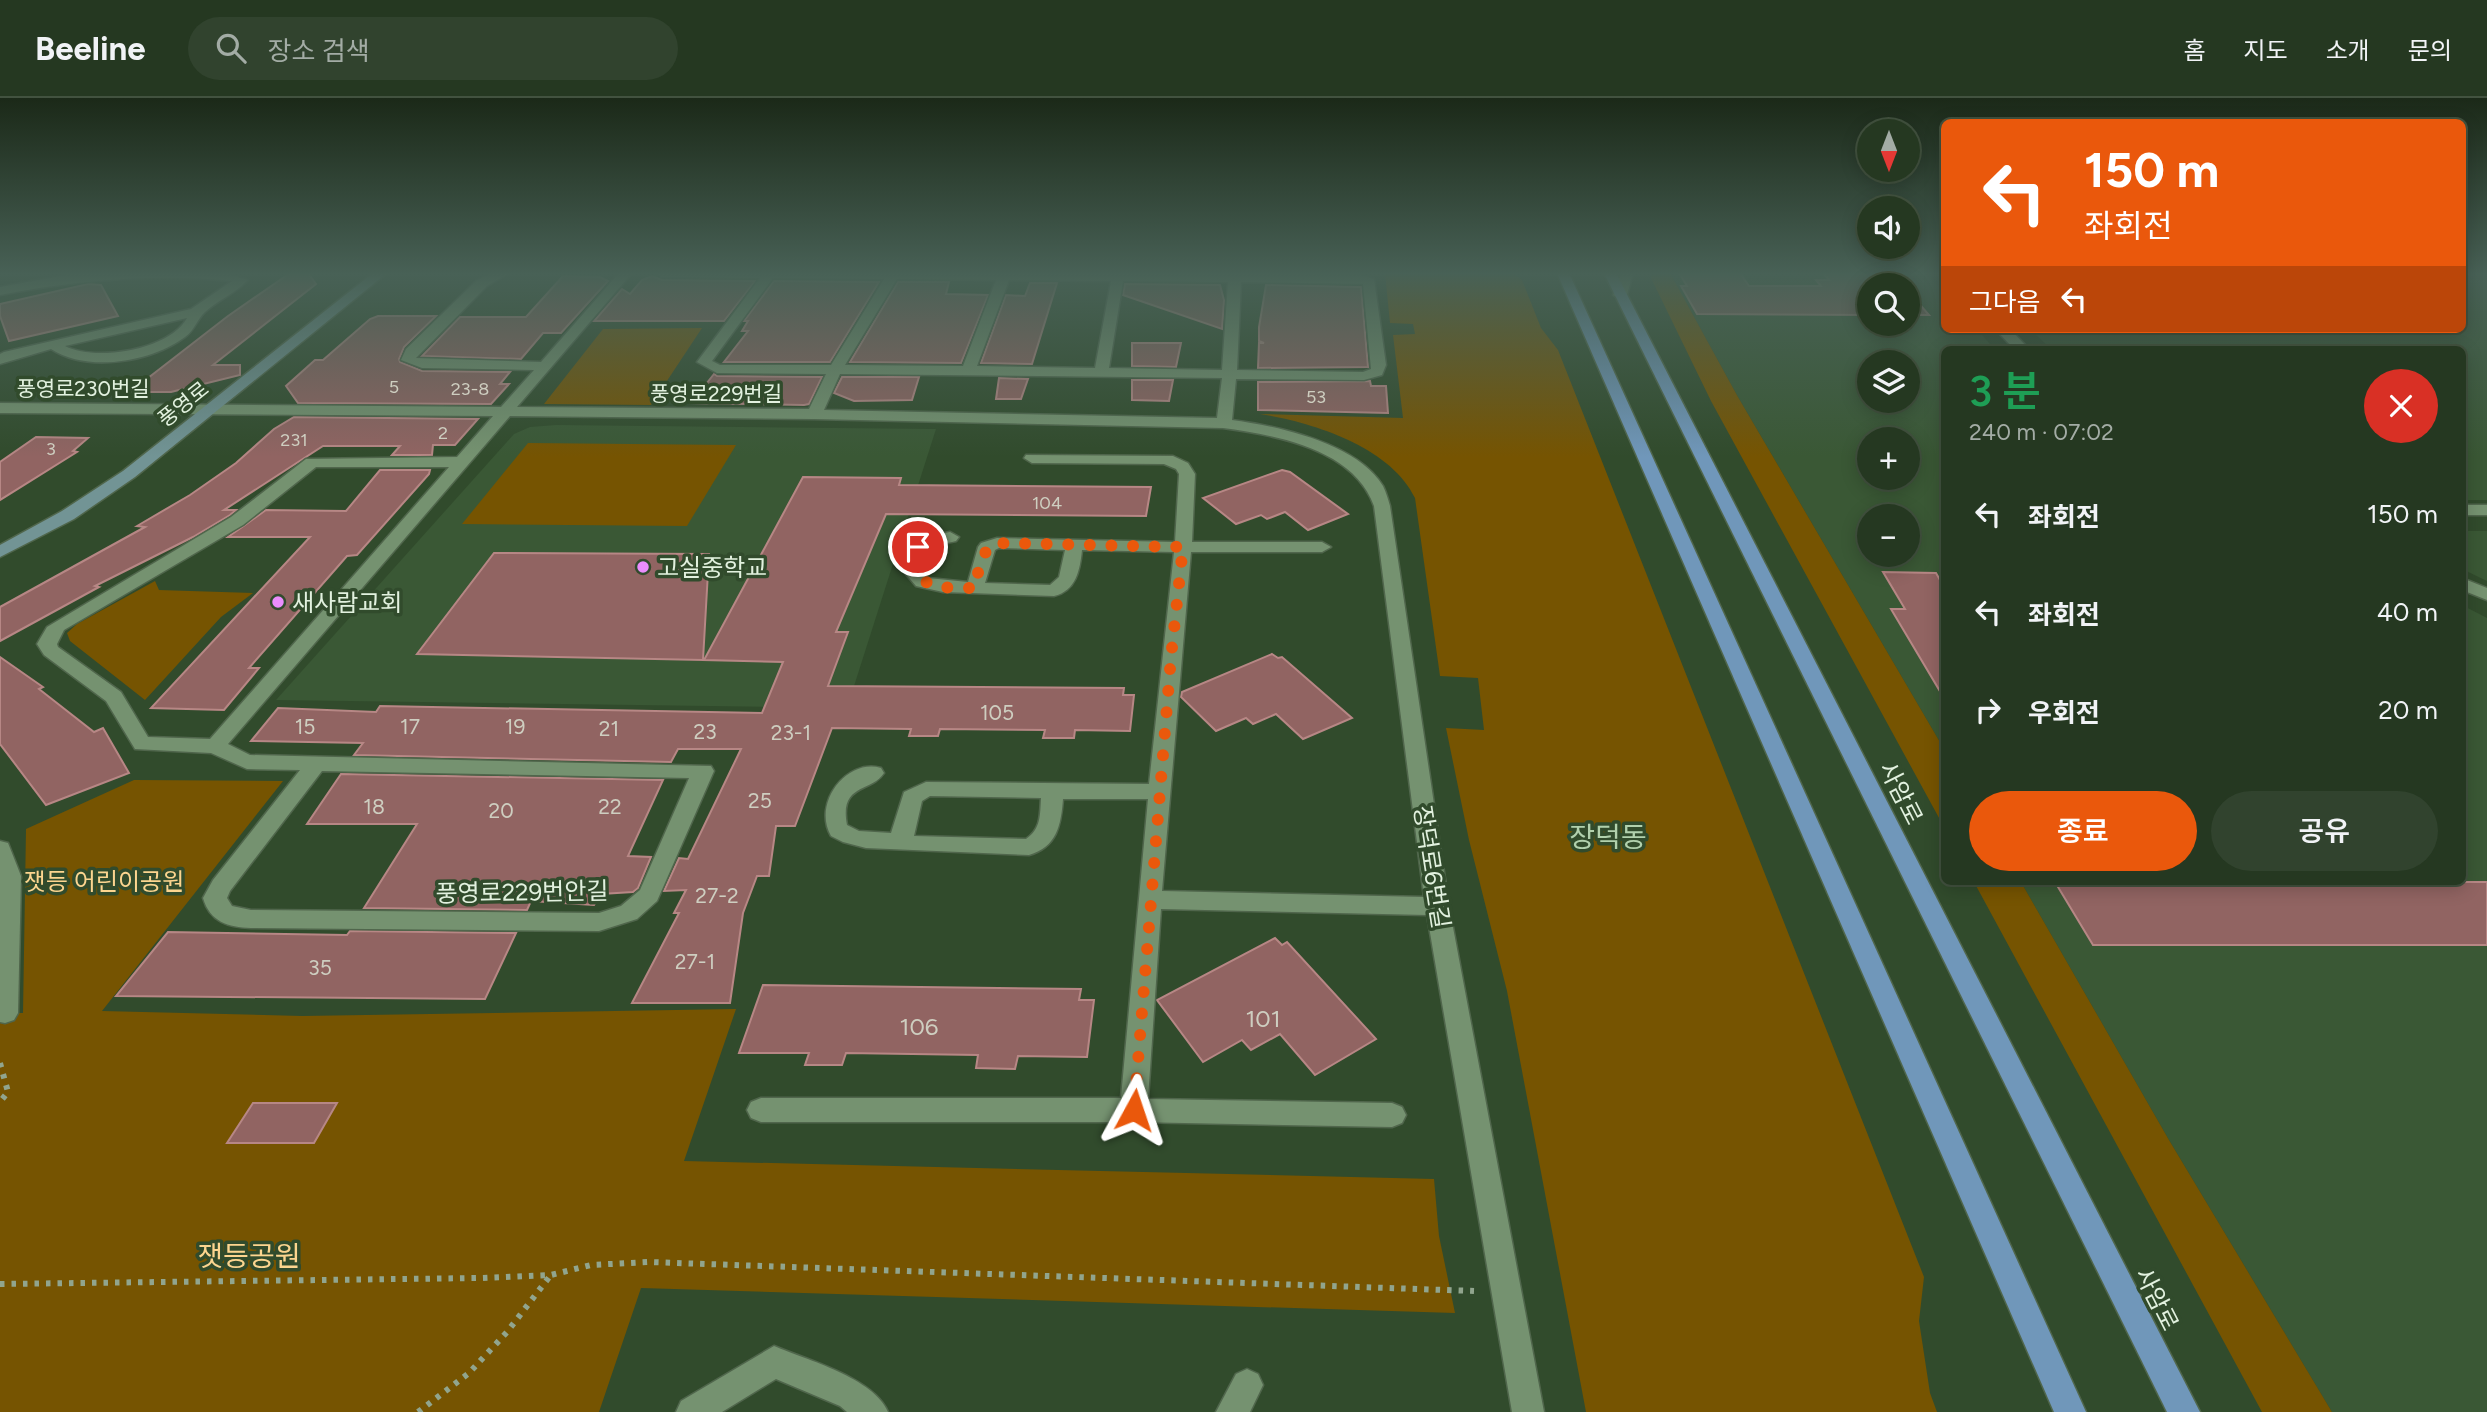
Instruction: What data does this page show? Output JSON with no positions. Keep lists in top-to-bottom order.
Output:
{
  "streets": {
    "main road": ["풍영로", "사암로"],
    "street": [
      "풍영로230번길",
      "풍영로229번길",
      "장덕로6번길",
      "풍영로229번안길"
    ]
  },
  "crossings": [
    ["풍영로230번길", "풍영로229번길"],
    ["풍영로230번길", "풍영로"],
    ["풍영로229번길", "풍영로"],
    ["풍영로229번길", "장덕로6번길"]
  ],
  "districts": ["장덕동"],
  "parks": ["잿등 어린이공원", "잿등공원"],
  "places": ["고실중학교", "새사람교회"],
  "house_numbers": [
    "5",
    "23-8",
    "53",
    "2",
    "231",
    "3",
    "104",
    "105",
    "15",
    "17",
    "19",
    "21",
    "23",
    "23-1",
    "25",
    "18",
    "22",
    "20",
    "27-2",
    "27-1",
    "35",
    "101",
    "106"
  ],
  "north": "bottom",
  "page": {
    "header": "Beeline",
    "search": "장소 검색",
    "nav": [
      "홈",
      "지도",
      "소개",
      "문의"
    ],
    "map_buttons": ["+", "−"],
    "turn": ["150 m", "좌회전"],
    "then": "그다음",
    "heading": ["3 분", "240 m · 07:02"],
    "list": [
      {
        "name": "좌회전",
        "value": "150 m"
      },
      {
        "name": "좌회전",
        "value": "40 m"
      },
      {
        "name": "우회전",
        "value": "20 m"
      }
    ],
    "buttons": ["종료", "공유"]
  }
}
